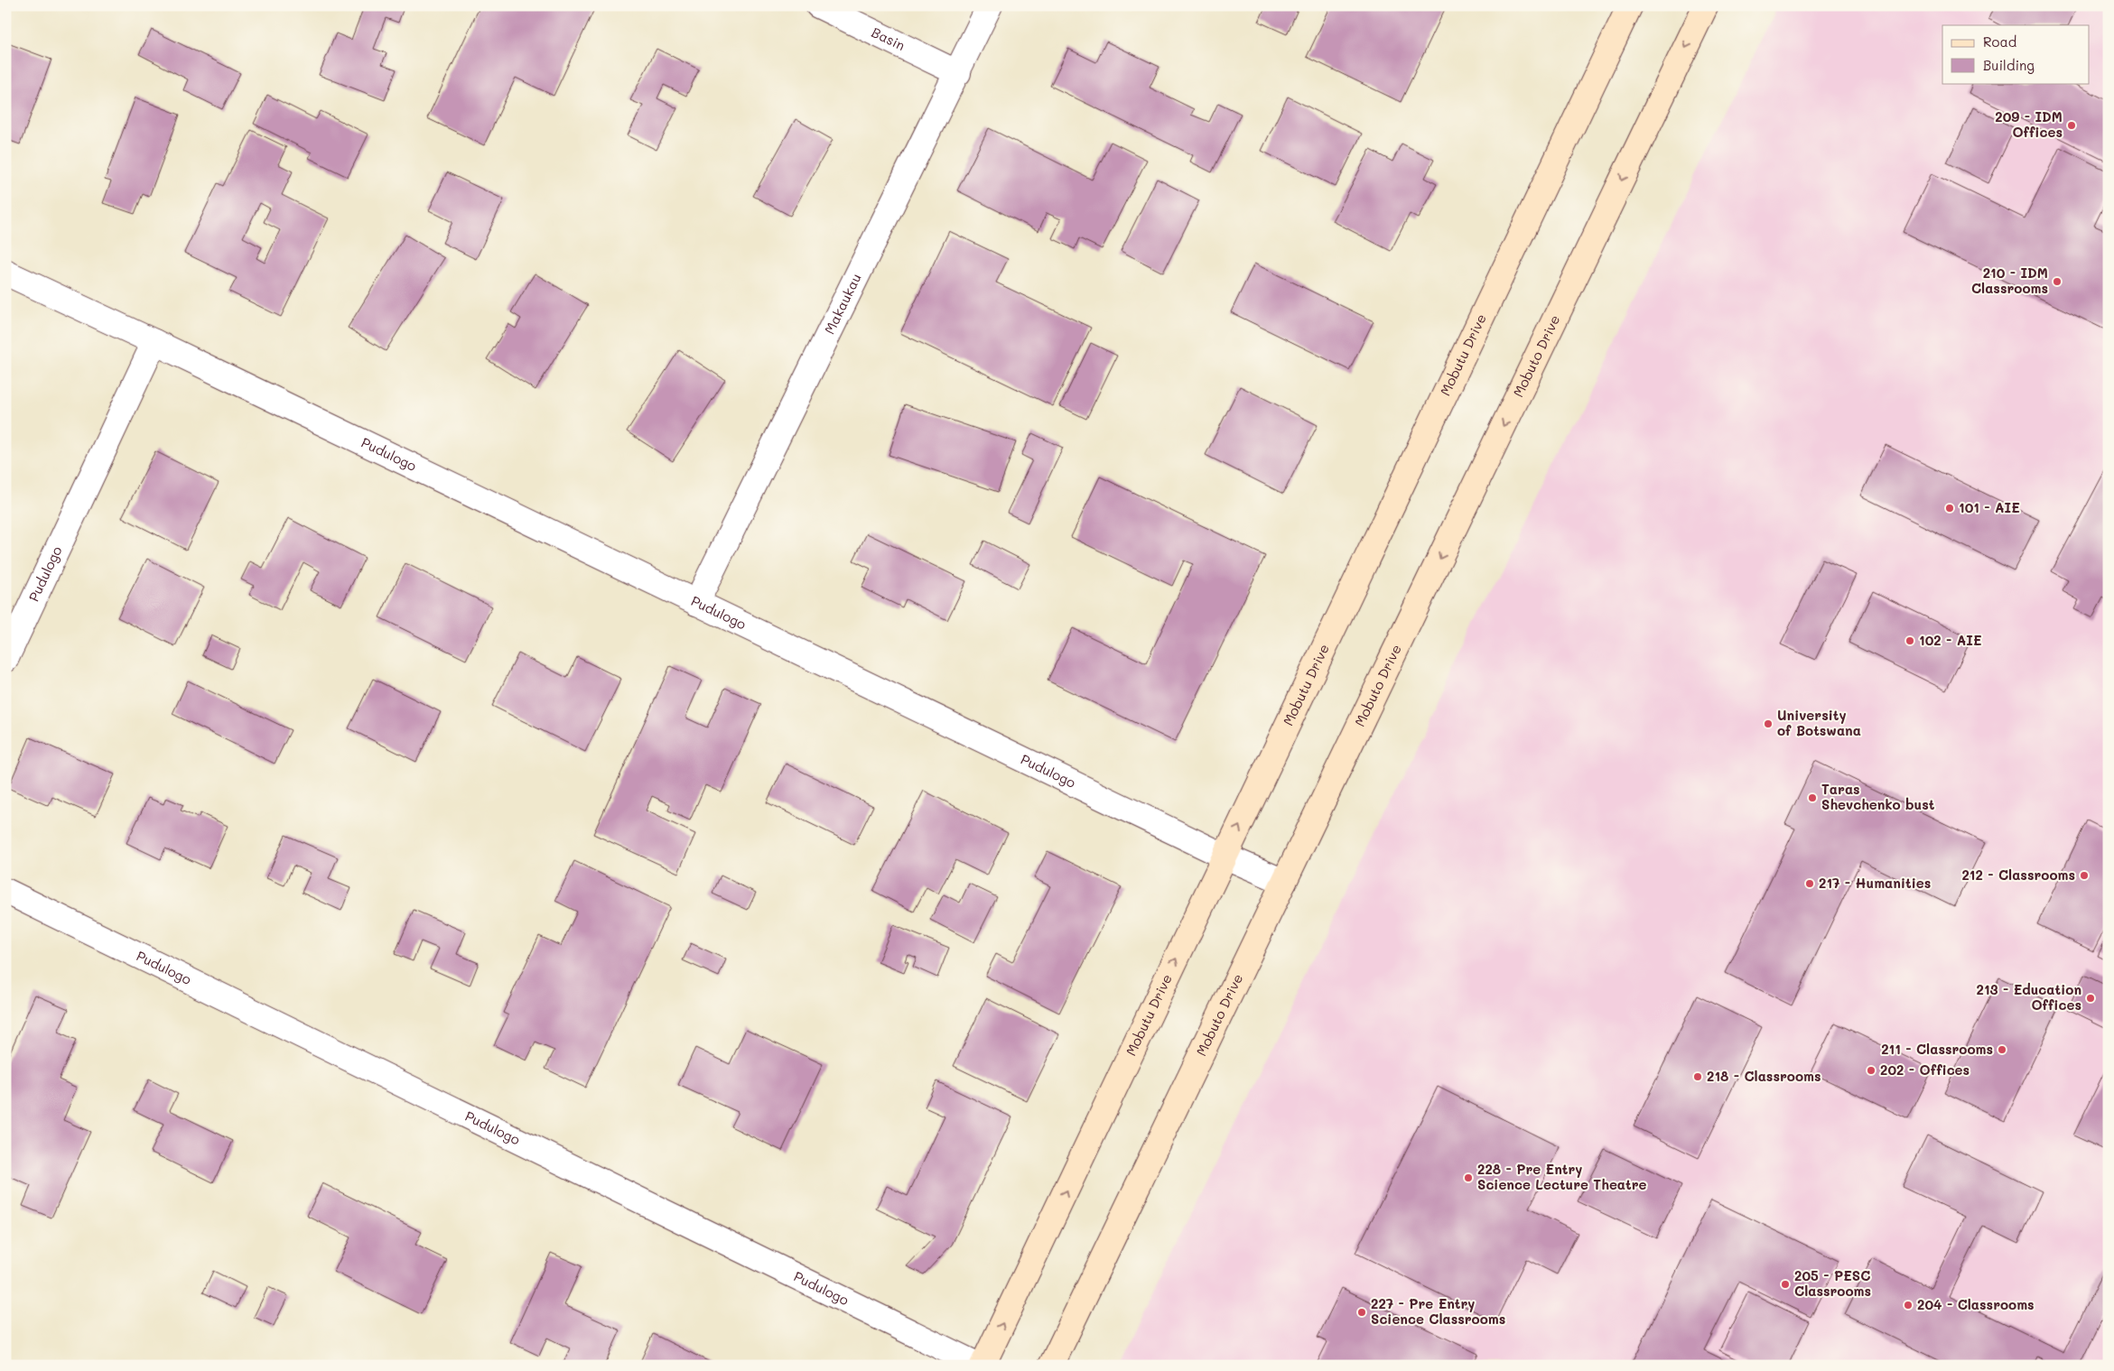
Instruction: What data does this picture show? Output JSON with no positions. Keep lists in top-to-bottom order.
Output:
{
  "streets": {
    "main road": ["Mobutu Drive", "Mobuto Drive"],
    "street": ["Basin", "Makaukau", "Pudulogo"]
  },
  "crossings": [
    ["Basin", "Makaukau"],
    ["Makaukau", "Pudulogo"],
    ["Mobutu Drive", "Pudulogo"],
    ["Mobuto Drive", "Pudulogo"]
  ],
  "one_way": ["Mobutu Drive", "Mobuto Drive"],
  "places": [
    "209 - IDM Offices",
    "210 - IDM Classrooms",
    "101 - AIE",
    "102 - AIE",
    "University of Botswana",
    "Taras Shevchenko bust",
    "212 - Classrooms",
    "217 - Humanities",
    "213 - Education Offices",
    "211 - Classrooms",
    "202 - Offices",
    "218 - Classrooms",
    "228 - Pre Entry Science Lecture Theatre",
    "205 - PESC Classrooms",
    "204 - Classrooms",
    "227 - Pre Entry Science Classrooms"
  ],
  "legend": ["Road", "Building"]
}
